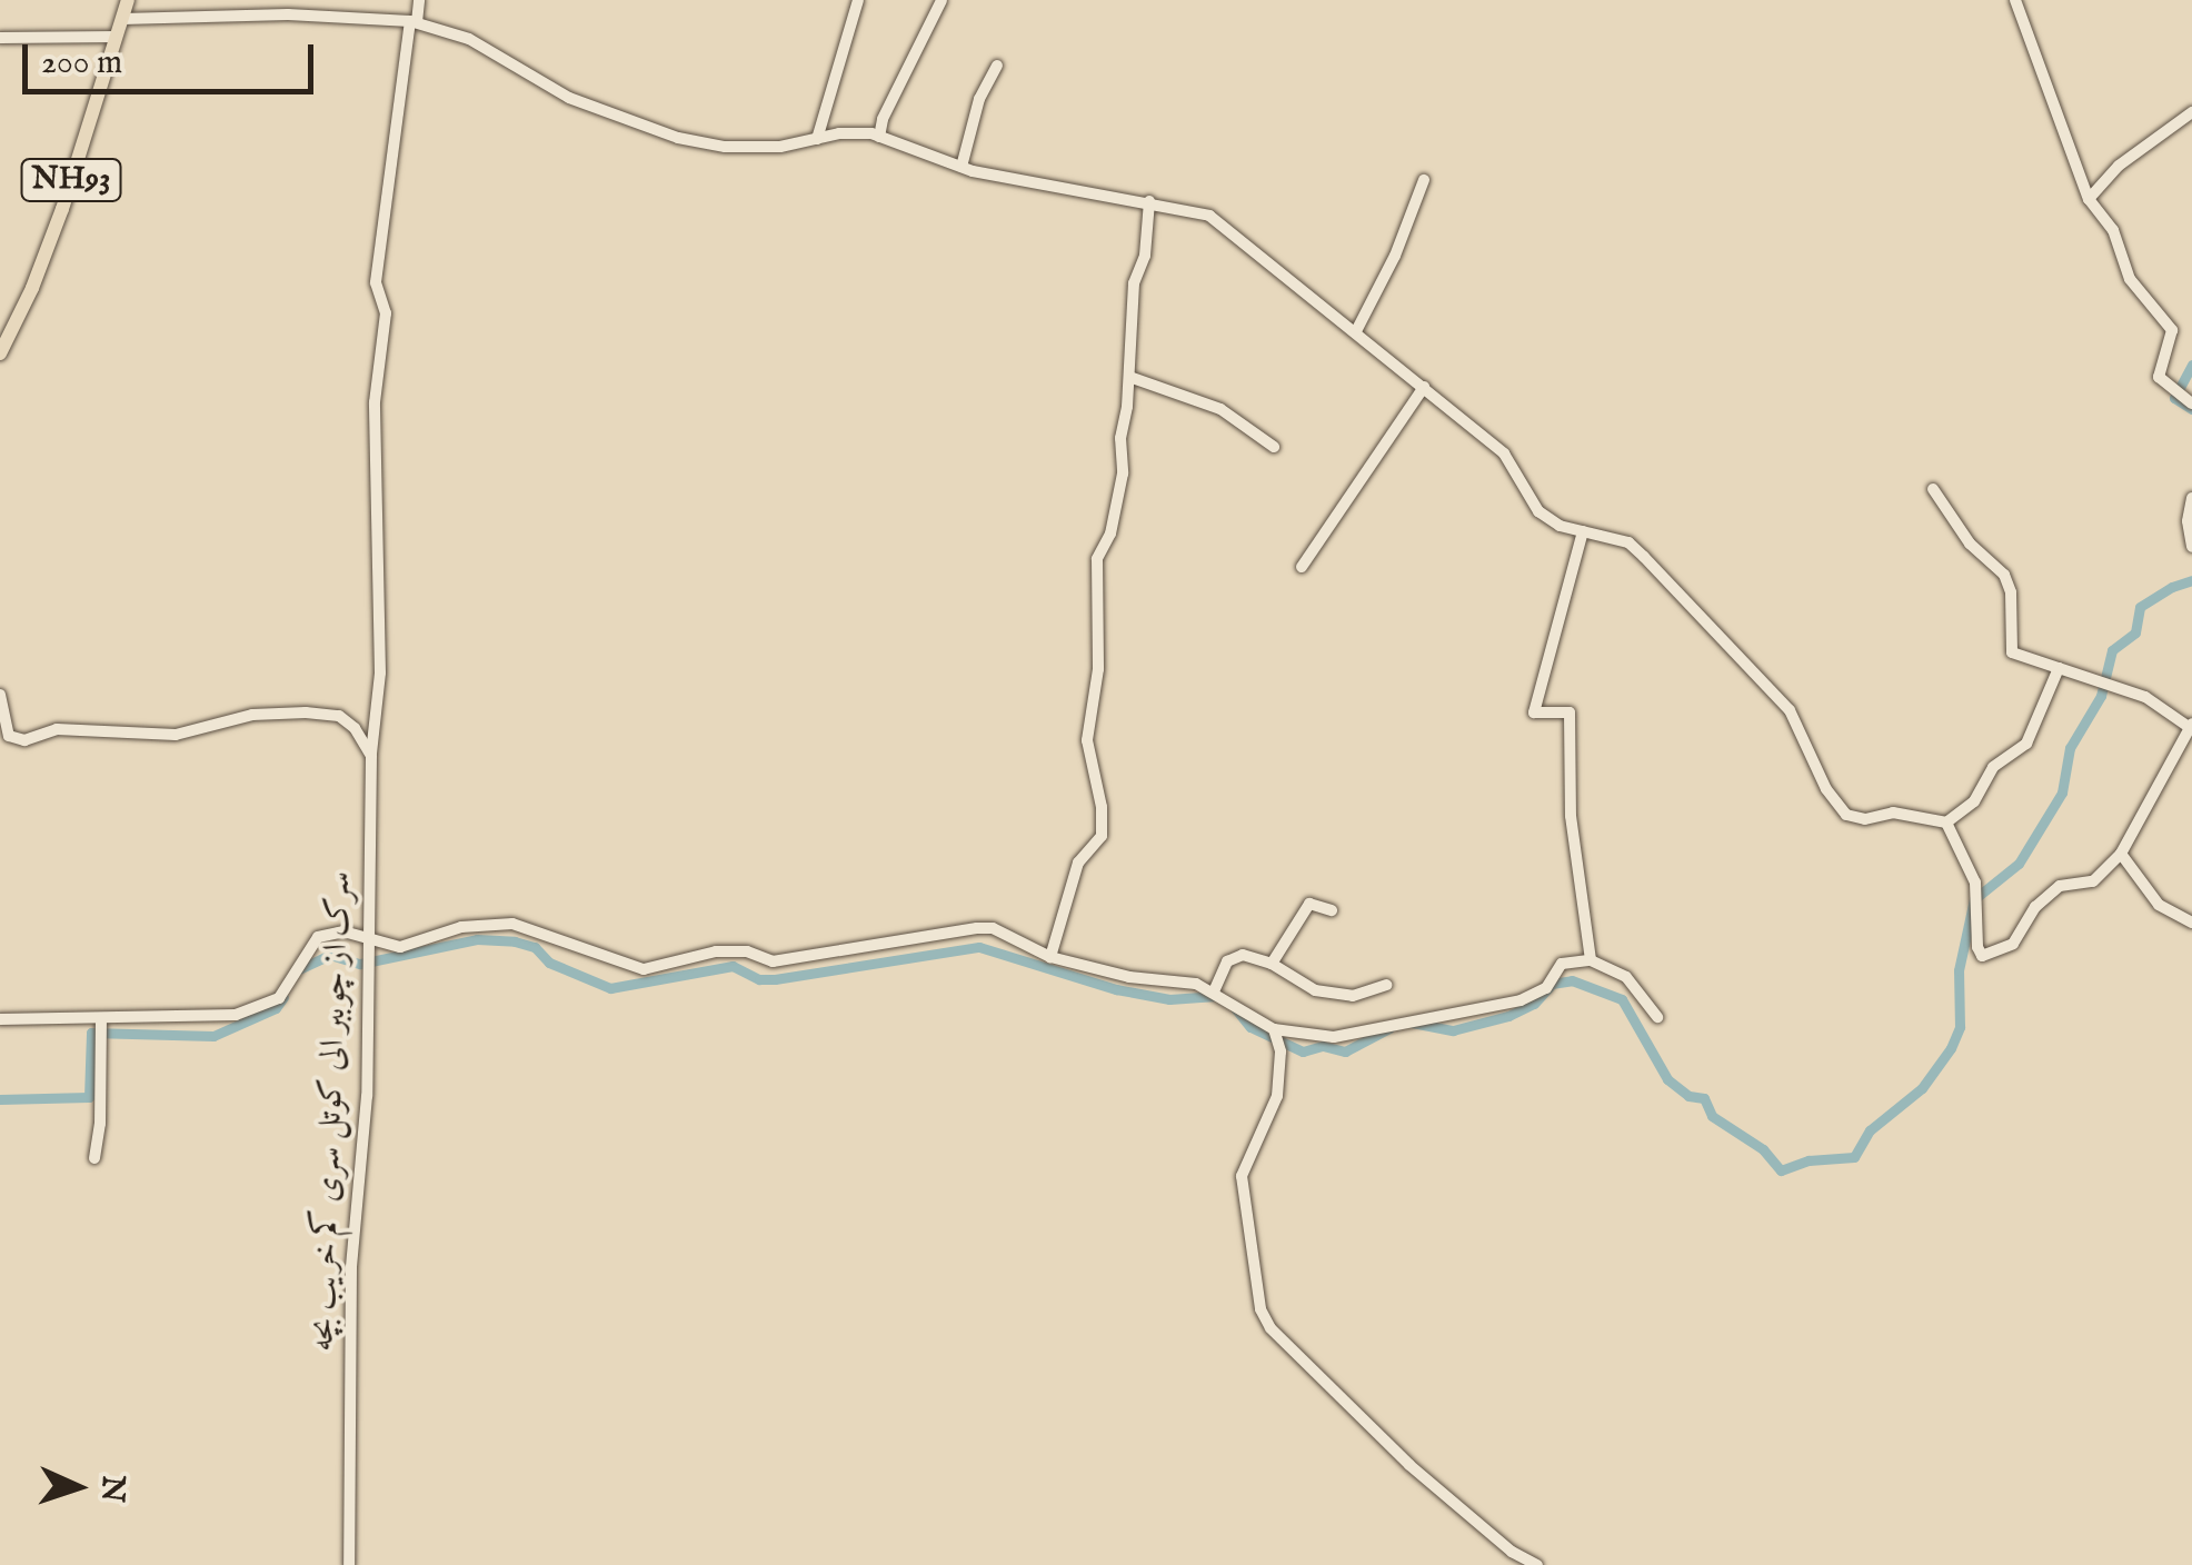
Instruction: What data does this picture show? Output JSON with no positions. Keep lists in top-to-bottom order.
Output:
{
  "streets": {
    "main road": ["NH93"],
    "street": ["سرک از چوببر الی کوتل سری کم خریب بچه"]
  },
  "scale_bar": "200 m",
  "north": "right"
}
